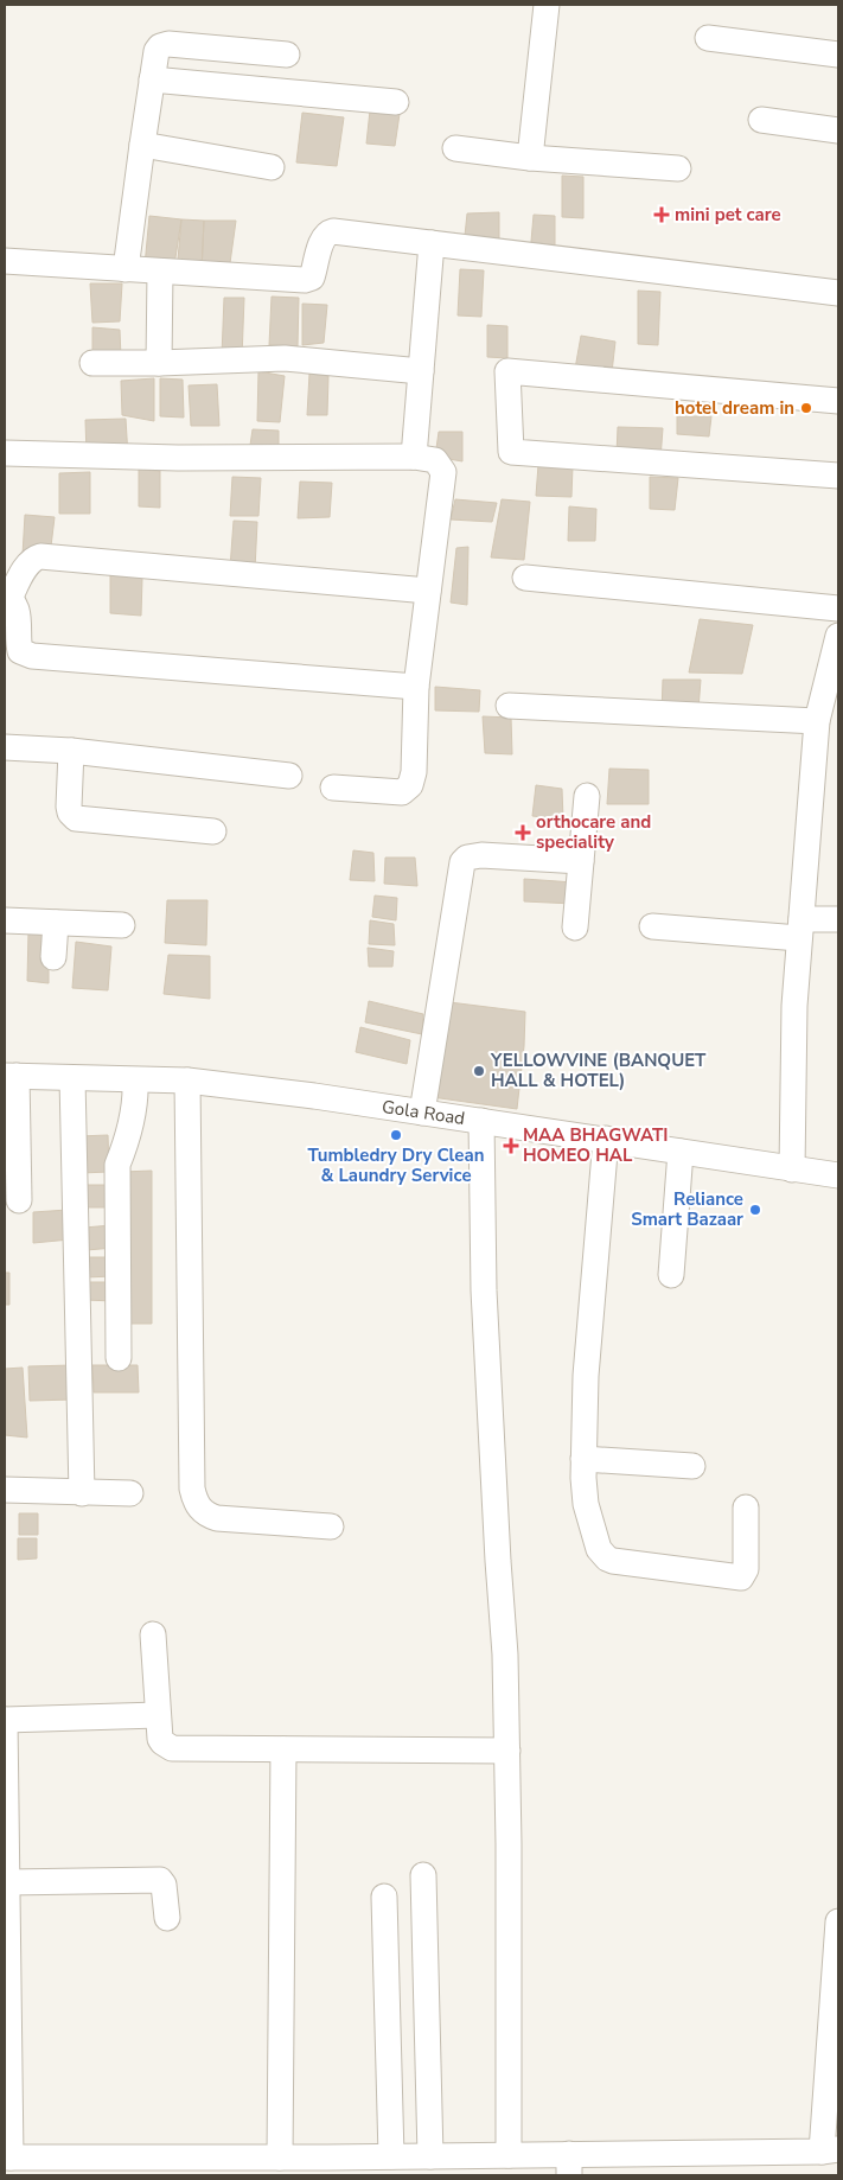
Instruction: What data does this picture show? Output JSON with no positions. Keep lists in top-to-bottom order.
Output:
{
  "streets": {
    "street": ["Gola Road"]
  },
  "places": {
    "health": ["mini pet care", "orthocare and speciality", "MAA BHAGWATI HOMEO HAL"],
    "other": [
      "hotel dream in",
      "YELLOWVINE (BANQUET HALL & HOTEL)",
      "Tumbledry Dry Clean & Laundry Service",
      "Reliance Smart Bazaar"
    ]
  }
}
